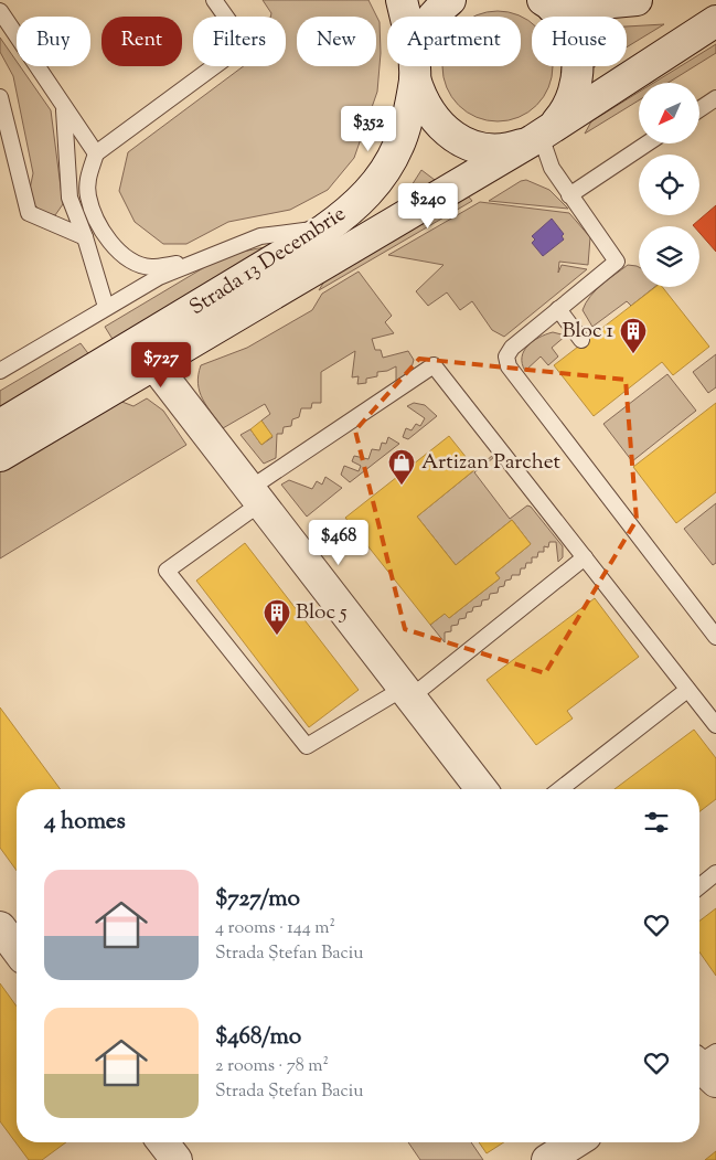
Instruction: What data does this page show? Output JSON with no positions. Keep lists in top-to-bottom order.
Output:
{
  "streets": {
    "main road": ["Strada 13 Decembrie"]
  },
  "places": {
    "building": ["Bloc 1", "Bloc 5"],
    "shop": ["Artizan Parchet"]
  },
  "north": "bottom left",
  "page": {
    "chip": [
      "Buy",
      "Rent",
      "Filters",
      "New",
      "Apartment",
      "House"
    ],
    "price": [
      "$352",
      "$240",
      "$727",
      "$468"
    ],
    "heading": "4 homes",
    "list": [
      {
        "name": "$727/mo",
        "note": "4 rooms · 144 m² · Strada Ștefan Baciu"
      },
      {
        "name": "$468/mo",
        "note": "2 rooms · 78 m² · Strada Ștefan Baciu"
      }
    ]
  }
}
